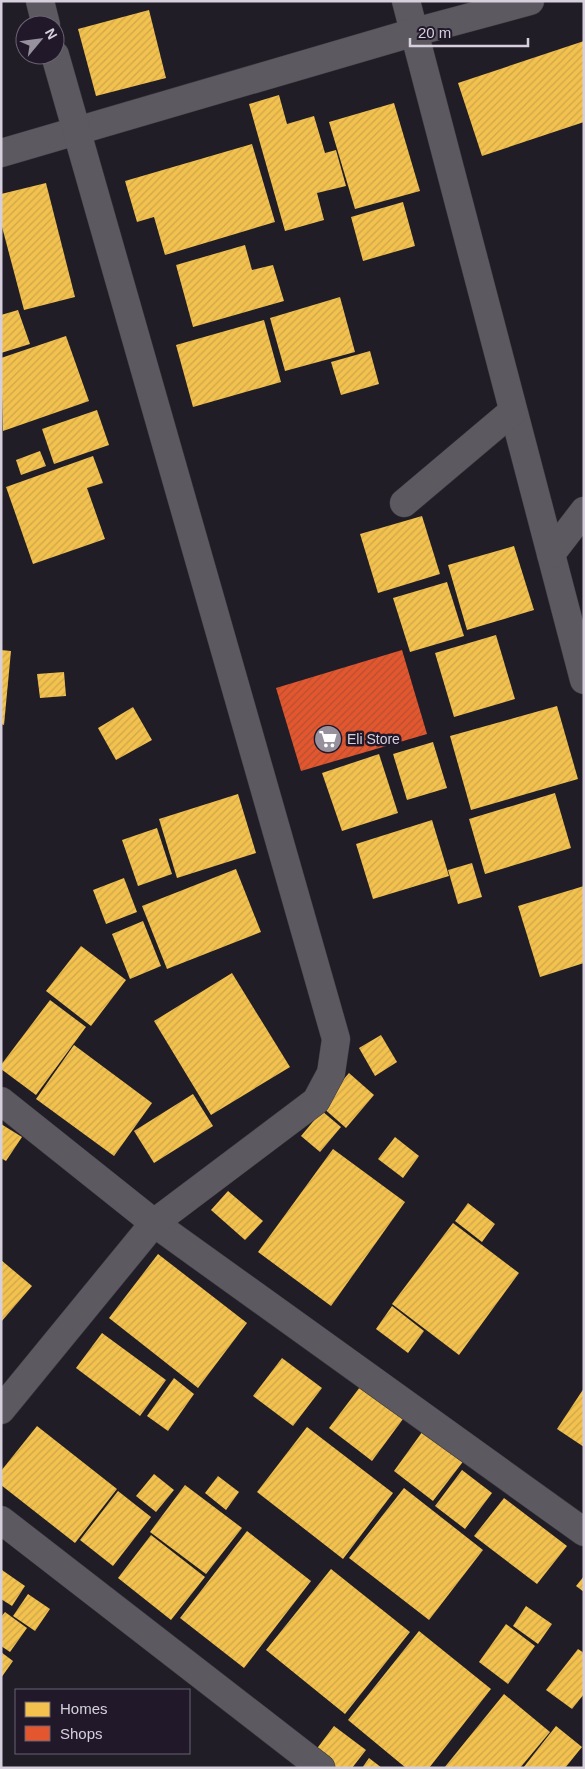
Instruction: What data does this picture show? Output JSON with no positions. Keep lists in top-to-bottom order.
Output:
{
  "places": {
    "supermarket": ["Eli Store"]
  },
  "legend": ["Homes", "Shops"],
  "scale_bar": "20 m",
  "north": "top right"
}
